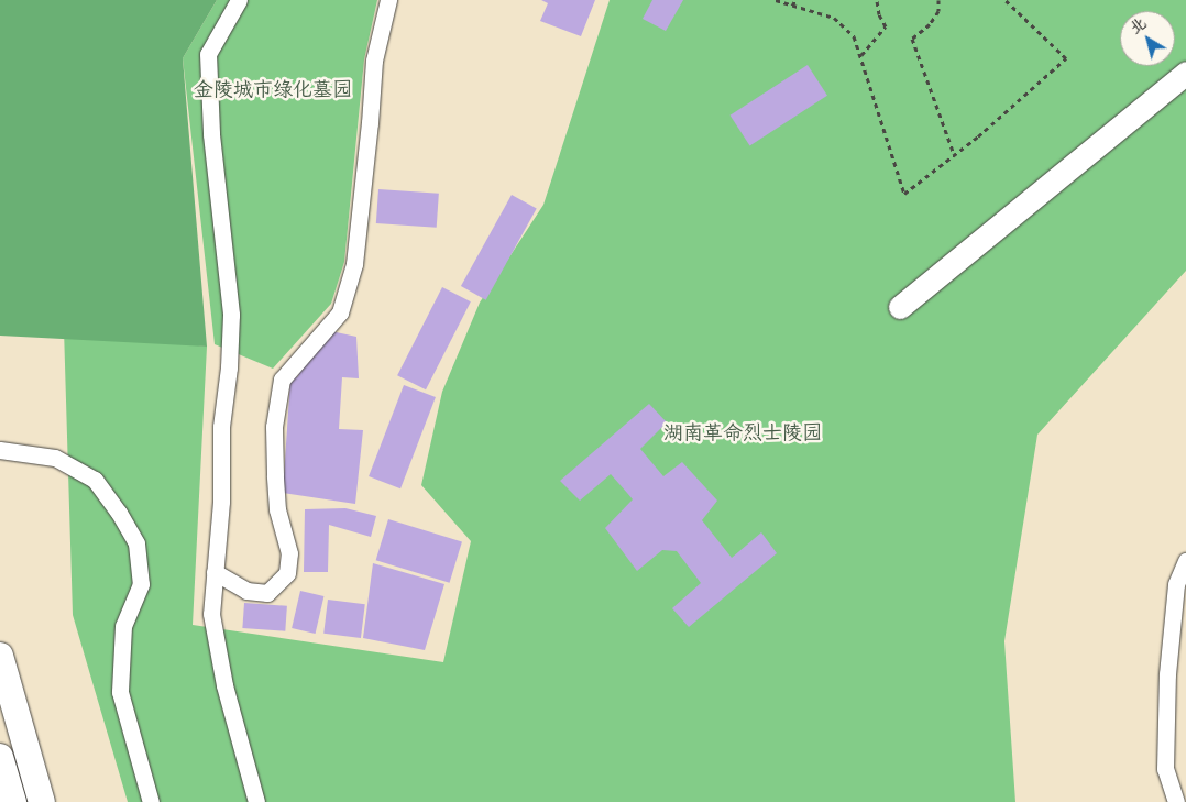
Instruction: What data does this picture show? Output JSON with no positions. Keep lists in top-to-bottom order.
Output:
{
  "parks": ["金陵城市绿化墓园", "湖南革命烈士陵园"],
  "north": "top left"
}
